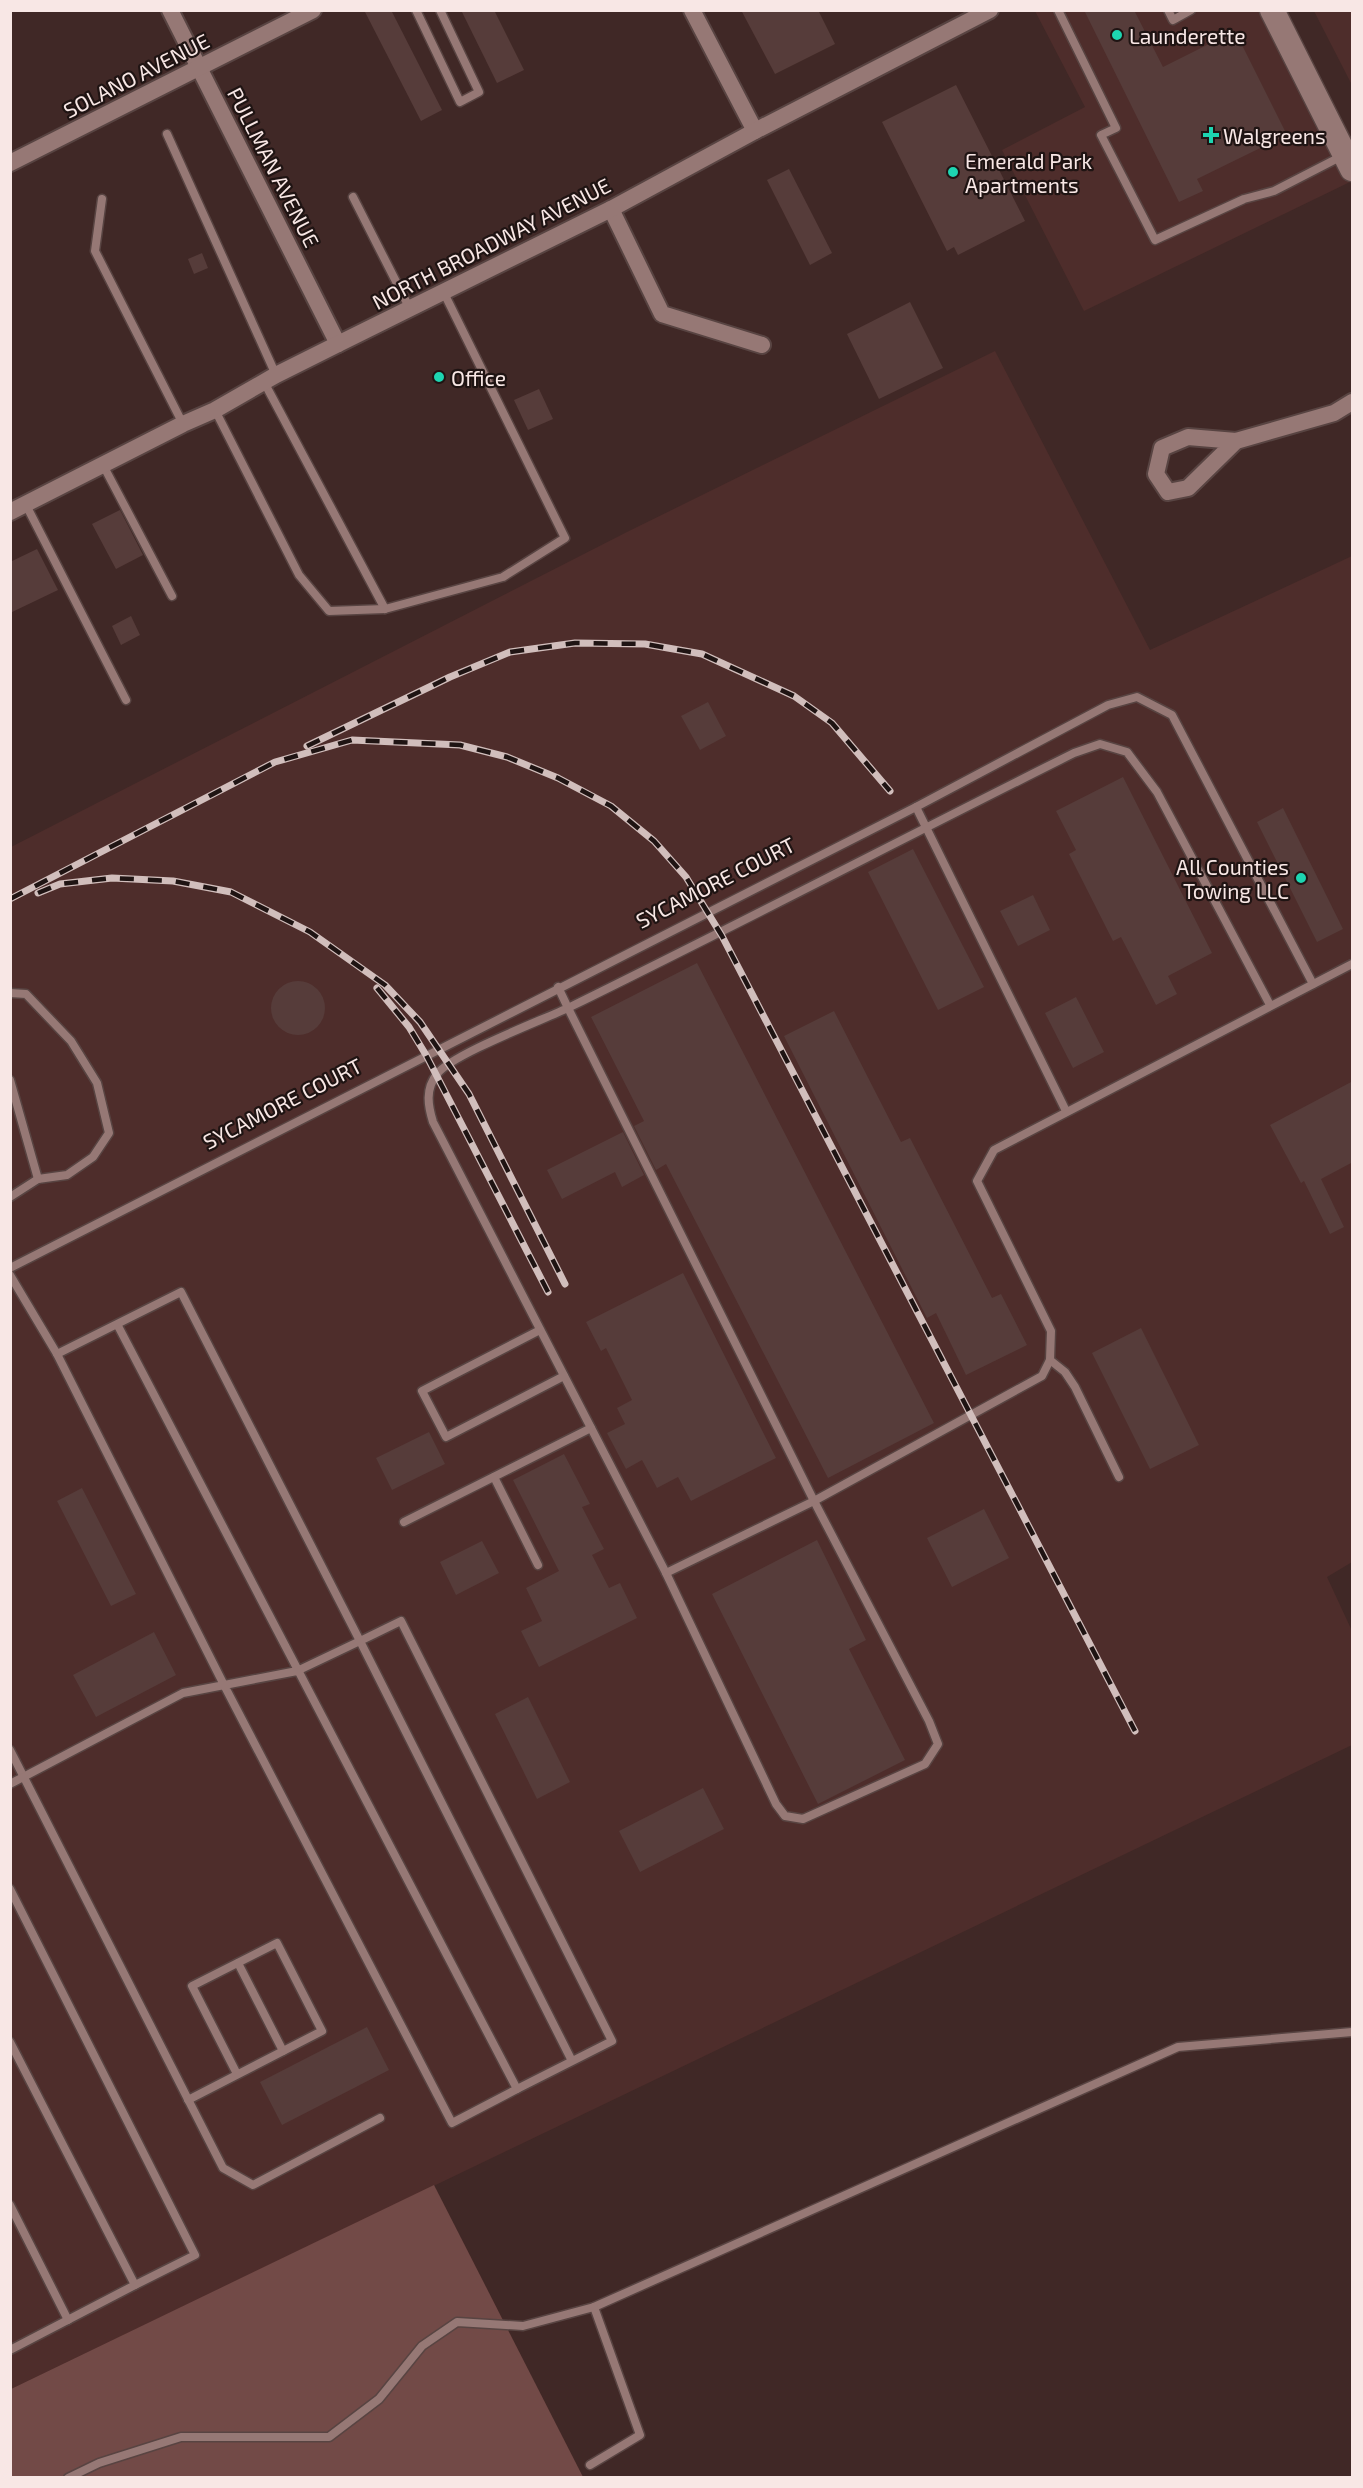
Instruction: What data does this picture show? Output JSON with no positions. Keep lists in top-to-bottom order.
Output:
{
  "streets": {
    "street": ["SOLANO AVENUE", "PULLMAN AVENUE", "NORTH BROADWAY AVENUE"],
    "lane": ["SYCAMORE COURT"]
  },
  "crossings": [
    ["SOLANO AVENUE", "PULLMAN AVENUE"],
    ["PULLMAN AVENUE", "NORTH BROADWAY AVENUE"]
  ],
  "places": {
    "other": [
      "Launderette",
      "Emerald Park Apartments",
      "Office",
      "All Counties Towing LLC"
    ],
    "health": ["Walgreens"]
  }
}
